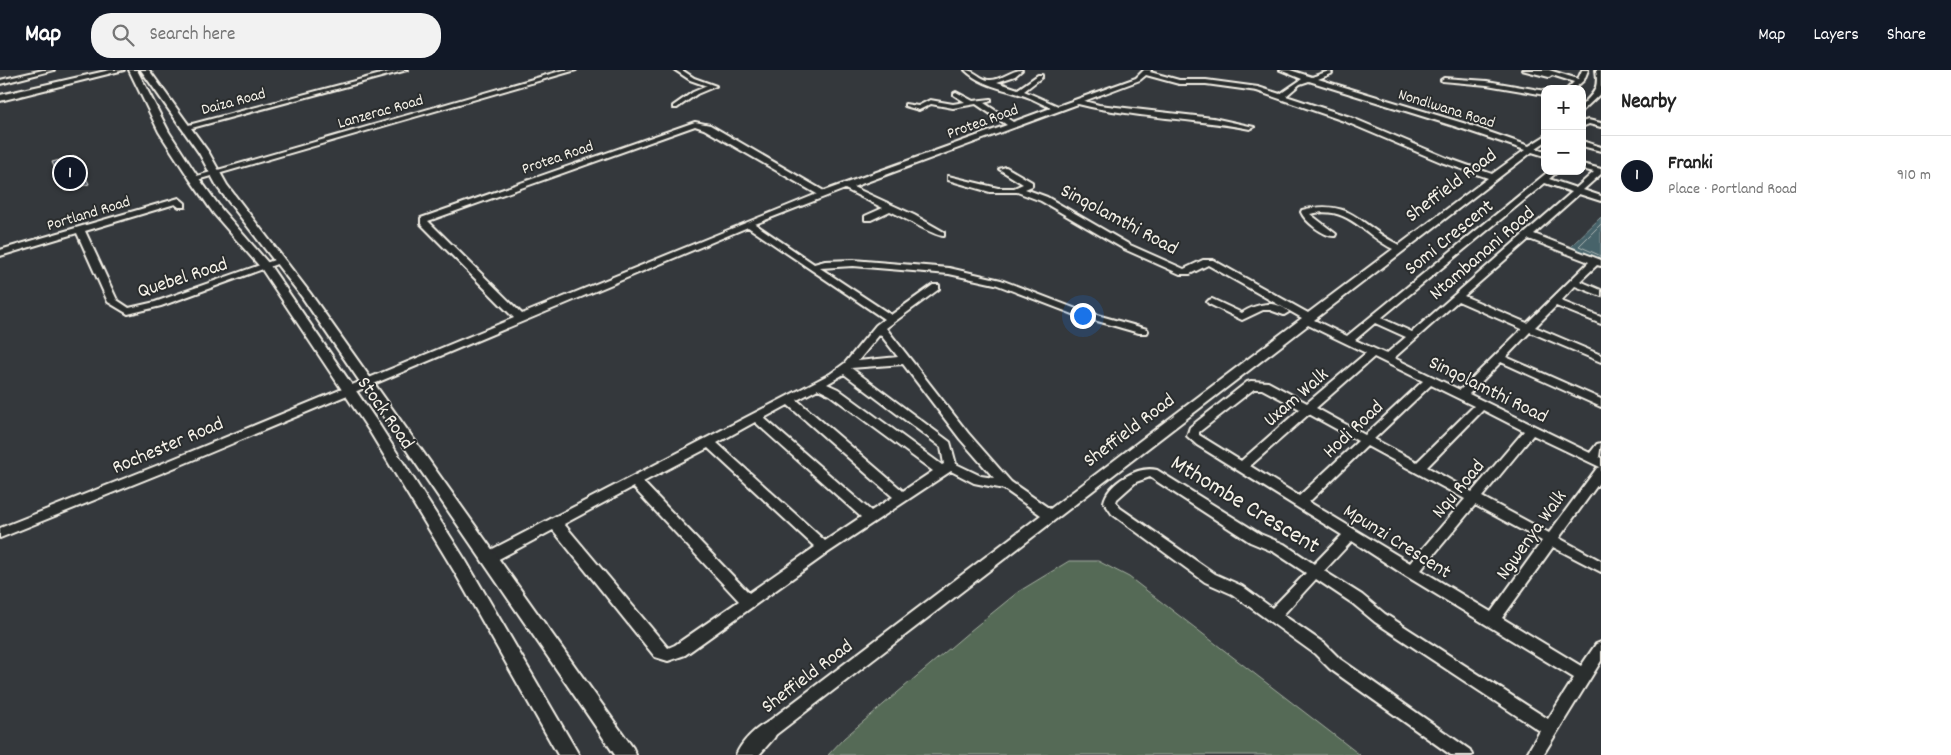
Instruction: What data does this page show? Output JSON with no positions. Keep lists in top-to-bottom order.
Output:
{
  "streets": {
    "main road": ["Stock Road"],
    "street": [
      "Daiza Road",
      "Nondlwana Road",
      "Lanzerac Road",
      "Protea Road",
      "Sheffield Road",
      "Portland Road",
      "Sinqolamthi Road",
      "Somi Crescent",
      "Ntambanani Road",
      "Quebel Road",
      "Uxam Walk",
      "Hodi Road",
      "Rochester Road",
      "Nqu Road",
      "Mthombe Crescent",
      "Ngwenya Walk",
      "Mpunzi Crescent"
    ]
  },
  "crossings": [
    ["Daiza Road", "Stock Road"],
    ["Nondlwana Road", "Sheffield Road"],
    ["Lanzerac Road", "Stock Road"],
    ["Protea Road", "Stock Road"],
    ["Protea Road", "Rochester Road"],
    ["Sheffield Road", "Sinqolamthi Road"],
    ["Portland Road", "Quebel Road"],
    ["Sinqolamthi Road", "Somi Crescent"],
    ["Sinqolamthi Road", "Ntambanani Road"],
    ["Sinqolamthi Road", "Uxam Walk"],
    ["Sinqolamthi Road", "Hodi Road"],
    ["Sinqolamthi Road", "Nqu Road"],
    ["Quebel Road", "Stock Road"],
    ["Uxam Walk", "Mpunzi Crescent"],
    ["Stock Road", "Rochester Road"],
    ["Hodi Road", "Mpunzi Crescent"],
    ["Nqu Road", "Mpunzi Crescent"],
    ["Ngwenya Walk", "Mpunzi Crescent"]
  ],
  "page": {
    "header": "Map",
    "search": "Search here",
    "nav": ["Map", "Layers", "Share"],
    "heading": "Nearby",
    "map_buttons": ["+", "−"],
    "list": [
      {
        "mark": "1",
        "name": "Franki",
        "note": "Place · Portland Road",
        "value": "910 m"
      }
    ],
    "pins": "1"
  }
}
